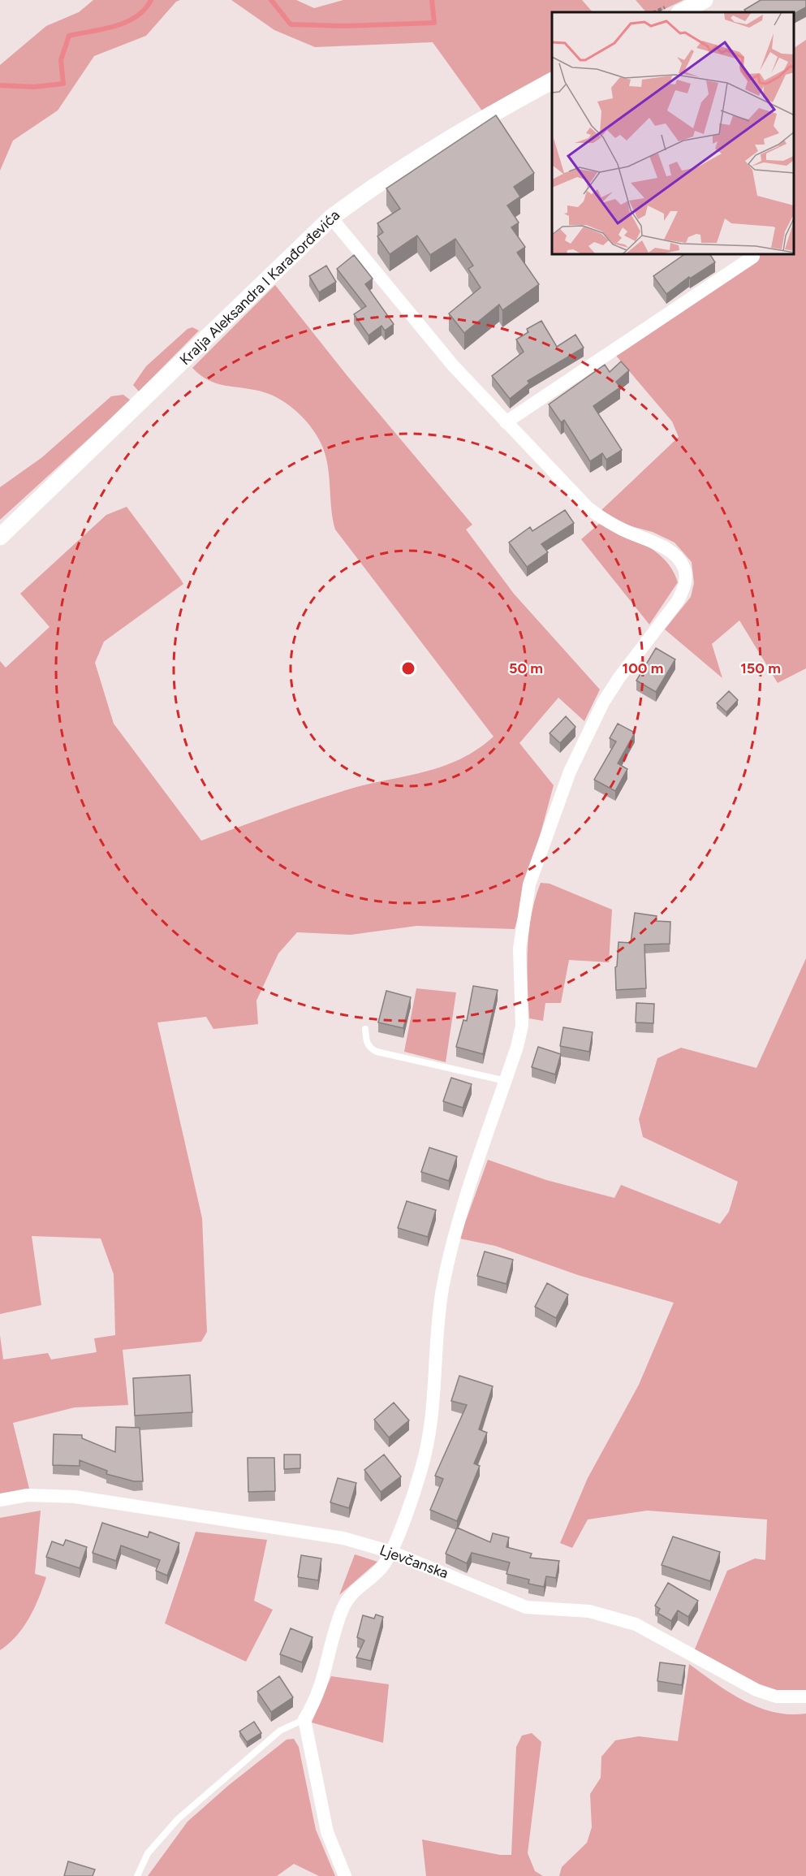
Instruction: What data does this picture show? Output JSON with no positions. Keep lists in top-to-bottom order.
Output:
{
  "streets": {
    "street": ["Kralja Aleksandra I Karađorđevića", "Ljevčanska"]
  },
  "rings": ["50 m", "100 m", "150 m"]
}
